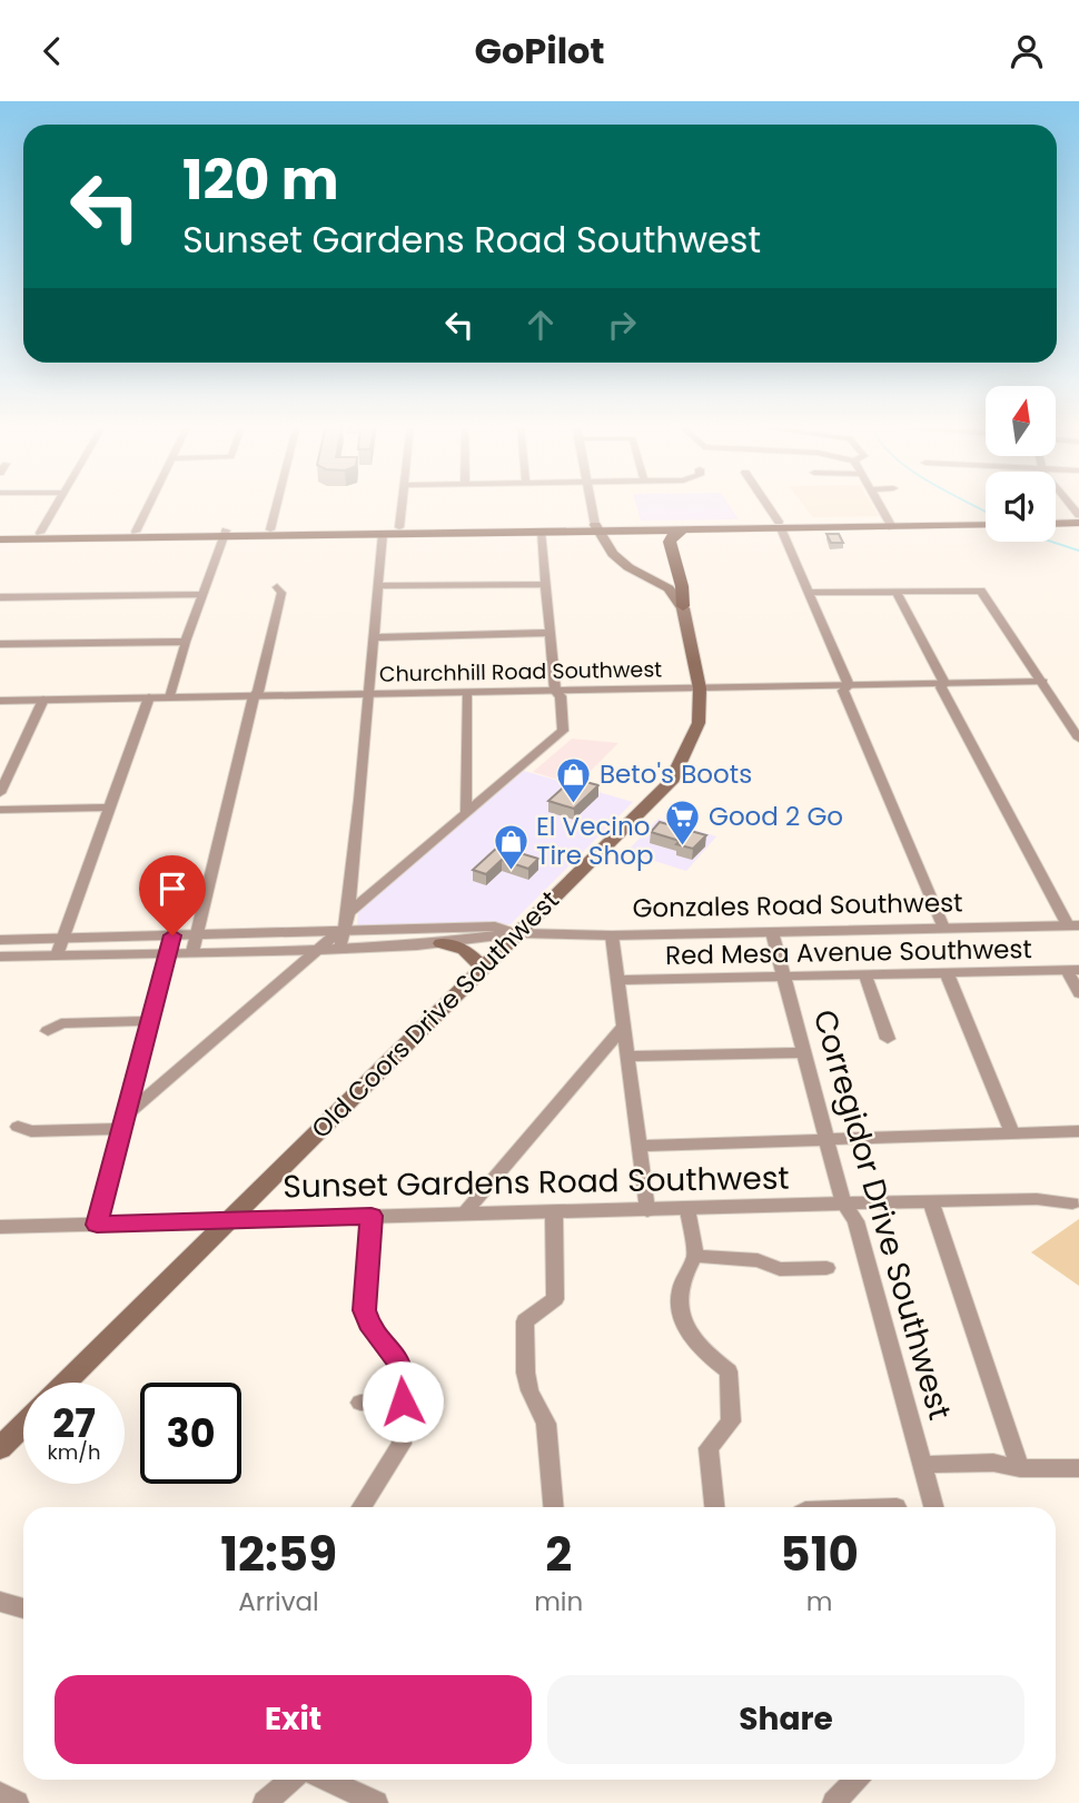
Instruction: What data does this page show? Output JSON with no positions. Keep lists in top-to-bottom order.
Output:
{
  "streets": {
    "main road": ["Old Coors Drive Southwest"],
    "street": [
      "Churchhill Road Southwest",
      "Gonzales Road Southwest",
      "Red Mesa Avenue Southwest",
      "Sunset Gardens Road Southwest",
      "Corregidor Drive Southwest"
    ]
  },
  "crossings": [
    ["Churchhill Road Southwest", "Old Coors Drive Southwest"],
    ["Gonzales Road Southwest", "Old Coors Drive Southwest"],
    ["Gonzales Road Southwest", "Corregidor Drive Southwest"],
    ["Red Mesa Avenue Southwest", "Corregidor Drive Southwest"],
    ["Old Coors Drive Southwest", "Sunset Gardens Road Southwest"],
    ["Sunset Gardens Road Southwest", "Corregidor Drive Southwest"]
  ],
  "places": {
    "shop": ["Beto's Boots", "El Vecino Tire Shop"],
    "supermarket": ["Good 2 Go"]
  },
  "north": "top",
  "page": {
    "header": "GoPilot",
    "turn": ["120 m", "Sunset Gardens Road Southwest"],
    "speed": "27 km/h",
    "limit": "30",
    "eta": [
      "12:59",
      "Arrival",
      "2",
      "min",
      "510",
      "m"
    ],
    "buttons": ["Exit", "Share"]
  }
}
